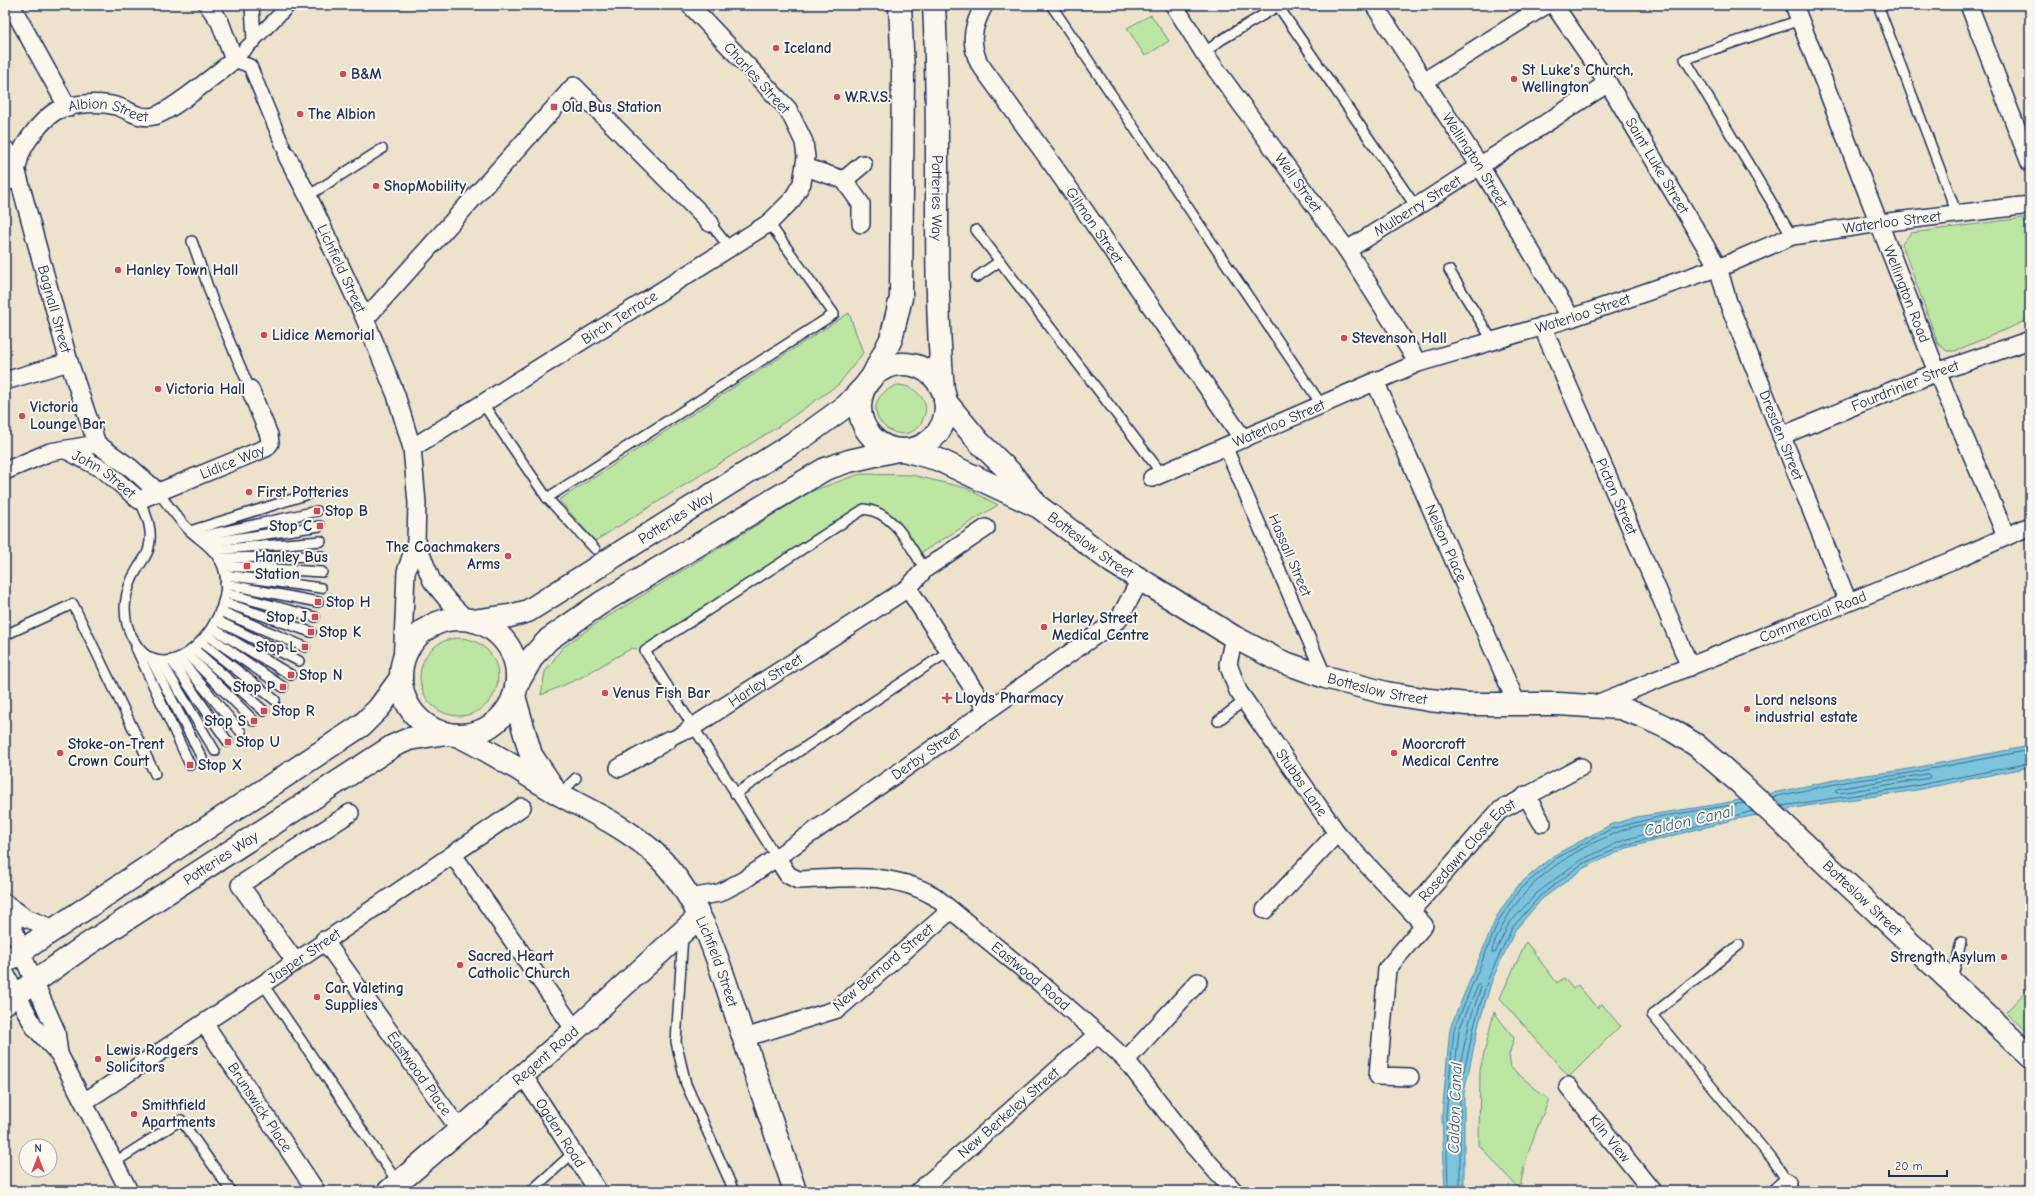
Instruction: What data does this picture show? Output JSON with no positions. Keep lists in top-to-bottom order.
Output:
{
  "streets": {
    "main road": [
      "Potteries Way",
      "Lichfield Street",
      "Botteslow Street",
      "Regent Road"
    ],
    "street": [
      "Charles Street",
      "Albion Street",
      "Wellington Street",
      "Saint Luke Street",
      "Well Street",
      "Mulberry Street",
      "Waterloo Street",
      "Gilman Street",
      "Wellington Road",
      "Bagnall Street",
      "Birch Terrace",
      "Fourdrinier Street",
      "Dresden Street",
      "Lidice Way",
      "John Street",
      "Picton Street",
      "Nelson Place",
      "Hassall Street",
      "Commercial Road",
      "Harley Street",
      "Derby Street",
      "Stubbs Lane",
      "Rosedawn Close East",
      "Jasper Street",
      "New Bernard Street",
      "Eastwood Road",
      "Eastwood Place",
      "Brunswick Place",
      "New Berkeley Street",
      "Ogden Road",
      "Kiln View"
    ]
  },
  "crossings": [
    ["Charles Street", "Birch Terrace"],
    ["Albion Street", "Lichfield Street"],
    ["Albion Street", "Bagnall Street"],
    ["Wellington Street", "Mulberry Street"],
    ["Wellington Street", "Waterloo Street"],
    ["Saint Luke Street", "Mulberry Street"],
    ["Saint Luke Street", "Waterloo Street"],
    ["Saint Luke Street", "Dresden Street"],
    ["Well Street", "Mulberry Street"],
    ["Well Street", "Waterloo Street"],
    ["Potteries Way", "Lichfield Street"],
    ["Potteries Way", "Botteslow Street"],
    ["Waterloo Street", "Gilman Street"],
    ["Waterloo Street", "Wellington Road"],
    ["Waterloo Street", "Dresden Street"],
    ["Waterloo Street", "Picton Street"],
    ["Waterloo Street", "Nelson Place"],
    ["Waterloo Street", "Hassall Street"],
    ["Lichfield Street", "Birch Terrace"],
    ["Lichfield Street", "Derby Street"],
    ["Lichfield Street", "New Bernard Street"],
    ["Lichfield Street", "Regent Road"],
    ["Wellington Road", "Fourdrinier Street"],
    ["Wellington Road", "Commercial Road"],
    ["Bagnall Street", "John Street"],
    ["Fourdrinier Street", "Dresden Street"],
    ["Dresden Street", "Commercial Road"],
    ["Lidice Way", "John Street"],
    ["Picton Street", "Commercial Road"],
    ["Nelson Place", "Botteslow Street"],
    ["Botteslow Street", "Hassall Street"],
    ["Botteslow Street", "Commercial Road"],
    ["Botteslow Street", "Derby Street"],
    ["Botteslow Street", "Stubbs Lane"],
    ["Derby Street", "Eastwood Road"],
    ["Stubbs Lane", "Rosedawn Close East"],
    ["Jasper Street", "Eastwood Place"],
    ["Jasper Street", "Brunswick Place"],
    ["New Bernard Street", "Eastwood Road"],
    ["Eastwood Road", "New Berkeley Street"],
    ["Regent Road", "Eastwood Place"],
    ["Regent Road", "Ogden Road"]
  ],
  "water": ["Caldon Canal"],
  "places": {
    "other": [
      "Iceland",
      "B&M",
      "St Luke's Church, Wellington",
      "W.R.V.S.",
      "The Albion",
      "ShopMobility",
      "Hanley Town Hall",
      "Lidice Memorial",
      "Stevenson Hall",
      "Victoria Hall",
      "Victoria Lounge Bar",
      "First Potteries",
      "The Coachmakers Arms",
      "Harley Street Medical Centre",
      "Venus Fish Bar",
      "Lord nelsons industrial estate",
      "Stoke-on-Trent Crown Court",
      "Moorcroft Medical Centre",
      "Strength Asylum",
      "Sacred Heart Catholic Church",
      "Car Valeting Supplies",
      "Lewis Rodgers Solicitors",
      "Smithfield Apartments"
    ],
    "transit": [
      "Old Bus Station",
      "Stop B",
      "Stop C",
      "Hanley Bus Station",
      "Stop H",
      "Stop J",
      "Stop K",
      "Stop L",
      "Stop N",
      "Stop P",
      "Stop R",
      "Stop S",
      "Stop U",
      "Stop X"
    ],
    "health": ["Lloyds Pharmacy"]
  },
  "scale_bar": "20 m",
  "north": "top"
}
